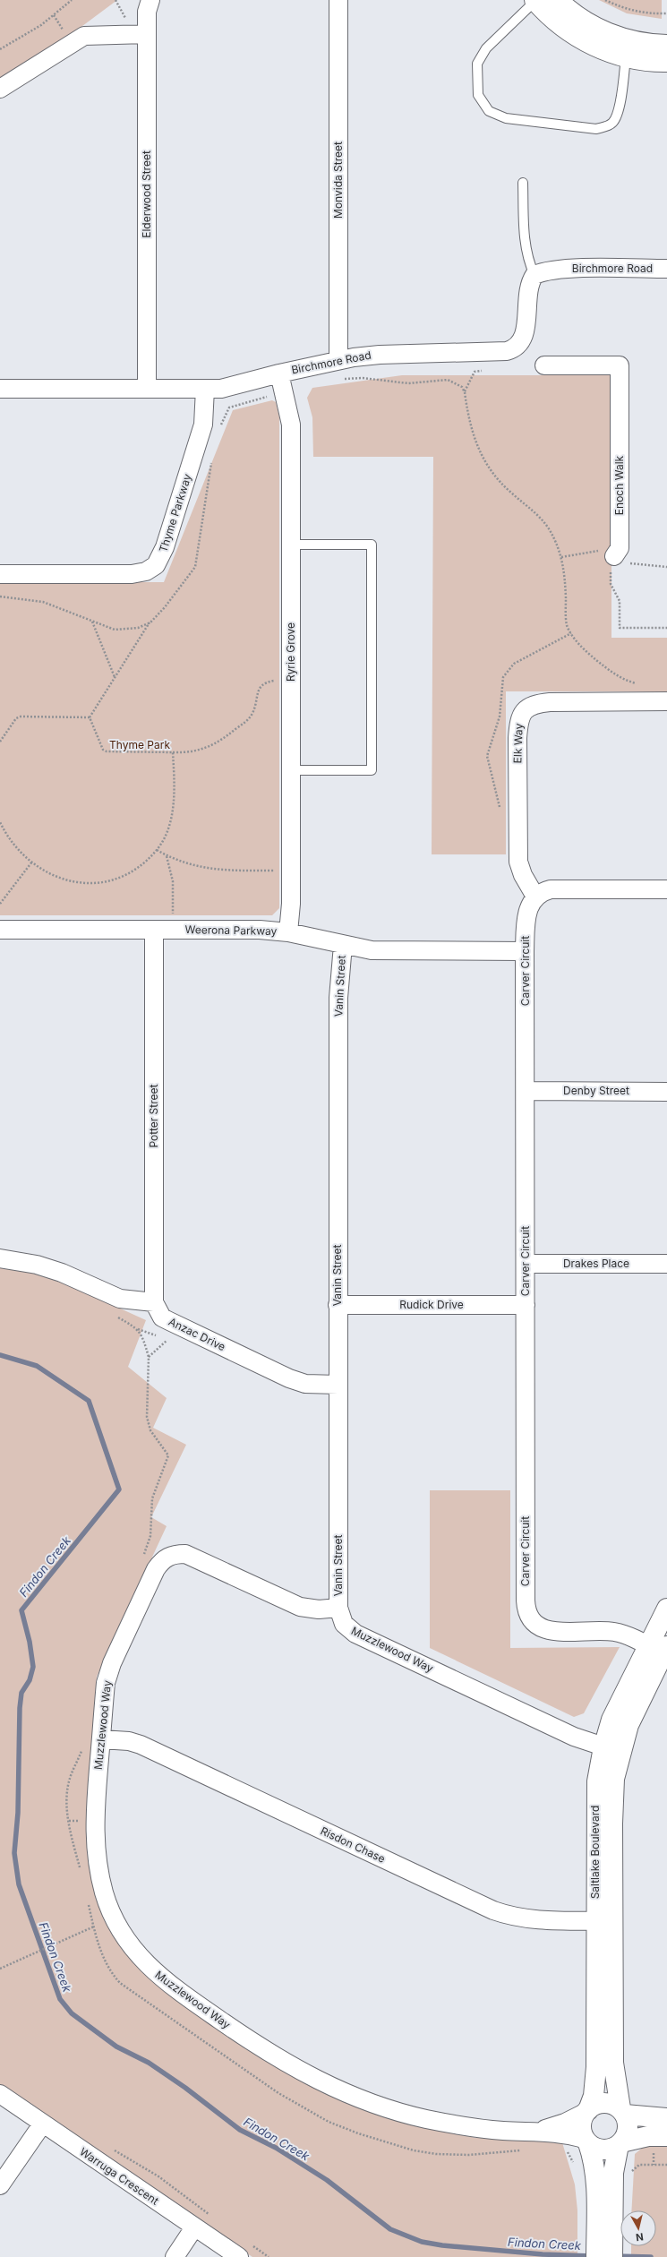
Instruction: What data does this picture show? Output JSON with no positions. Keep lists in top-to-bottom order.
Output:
{
  "streets": {
    "street": [
      "Monvida Street",
      "Elderwood Street",
      "Birchmore Road",
      "Enoch Walk",
      "Thyme Parkway",
      "Ryrie Grove",
      "Elk Way",
      "Weerona Parkway",
      "Carver Circuit",
      "Vanin Street",
      "Denby Street",
      "Potter Street",
      "Drakes Place",
      "Rudick Drive",
      "Anzac Drive",
      "Muzzlewood Way",
      "Risdon Chase",
      "Saltlake Boulevard",
      "Warruga Crescent"
    ]
  },
  "crossings": [
    ["Monvida Street", "Birchmore Road"],
    ["Elderwood Street", "Birchmore Road"],
    ["Birchmore Road", "Thyme Parkway"],
    ["Birchmore Road", "Ryrie Grove"],
    ["Ryrie Grove", "Weerona Parkway"],
    ["Elk Way", "Carver Circuit"],
    ["Weerona Parkway", "Carver Circuit"],
    ["Weerona Parkway", "Vanin Street"],
    ["Weerona Parkway", "Potter Street"],
    ["Carver Circuit", "Denby Street"],
    ["Carver Circuit", "Drakes Place"],
    ["Carver Circuit", "Rudick Drive"],
    ["Carver Circuit", "Saltlake Boulevard"],
    ["Vanin Street", "Rudick Drive"],
    ["Vanin Street", "Anzac Drive"],
    ["Vanin Street", "Muzzlewood Way"],
    ["Potter Street", "Anzac Drive"],
    ["Muzzlewood Way", "Risdon Chase"],
    ["Muzzlewood Way", "Saltlake Boulevard"],
    ["Risdon Chase", "Saltlake Boulevard"]
  ],
  "water": ["Findon Creek"],
  "parks": ["Thyme Park"],
  "north": "bottom"
}
